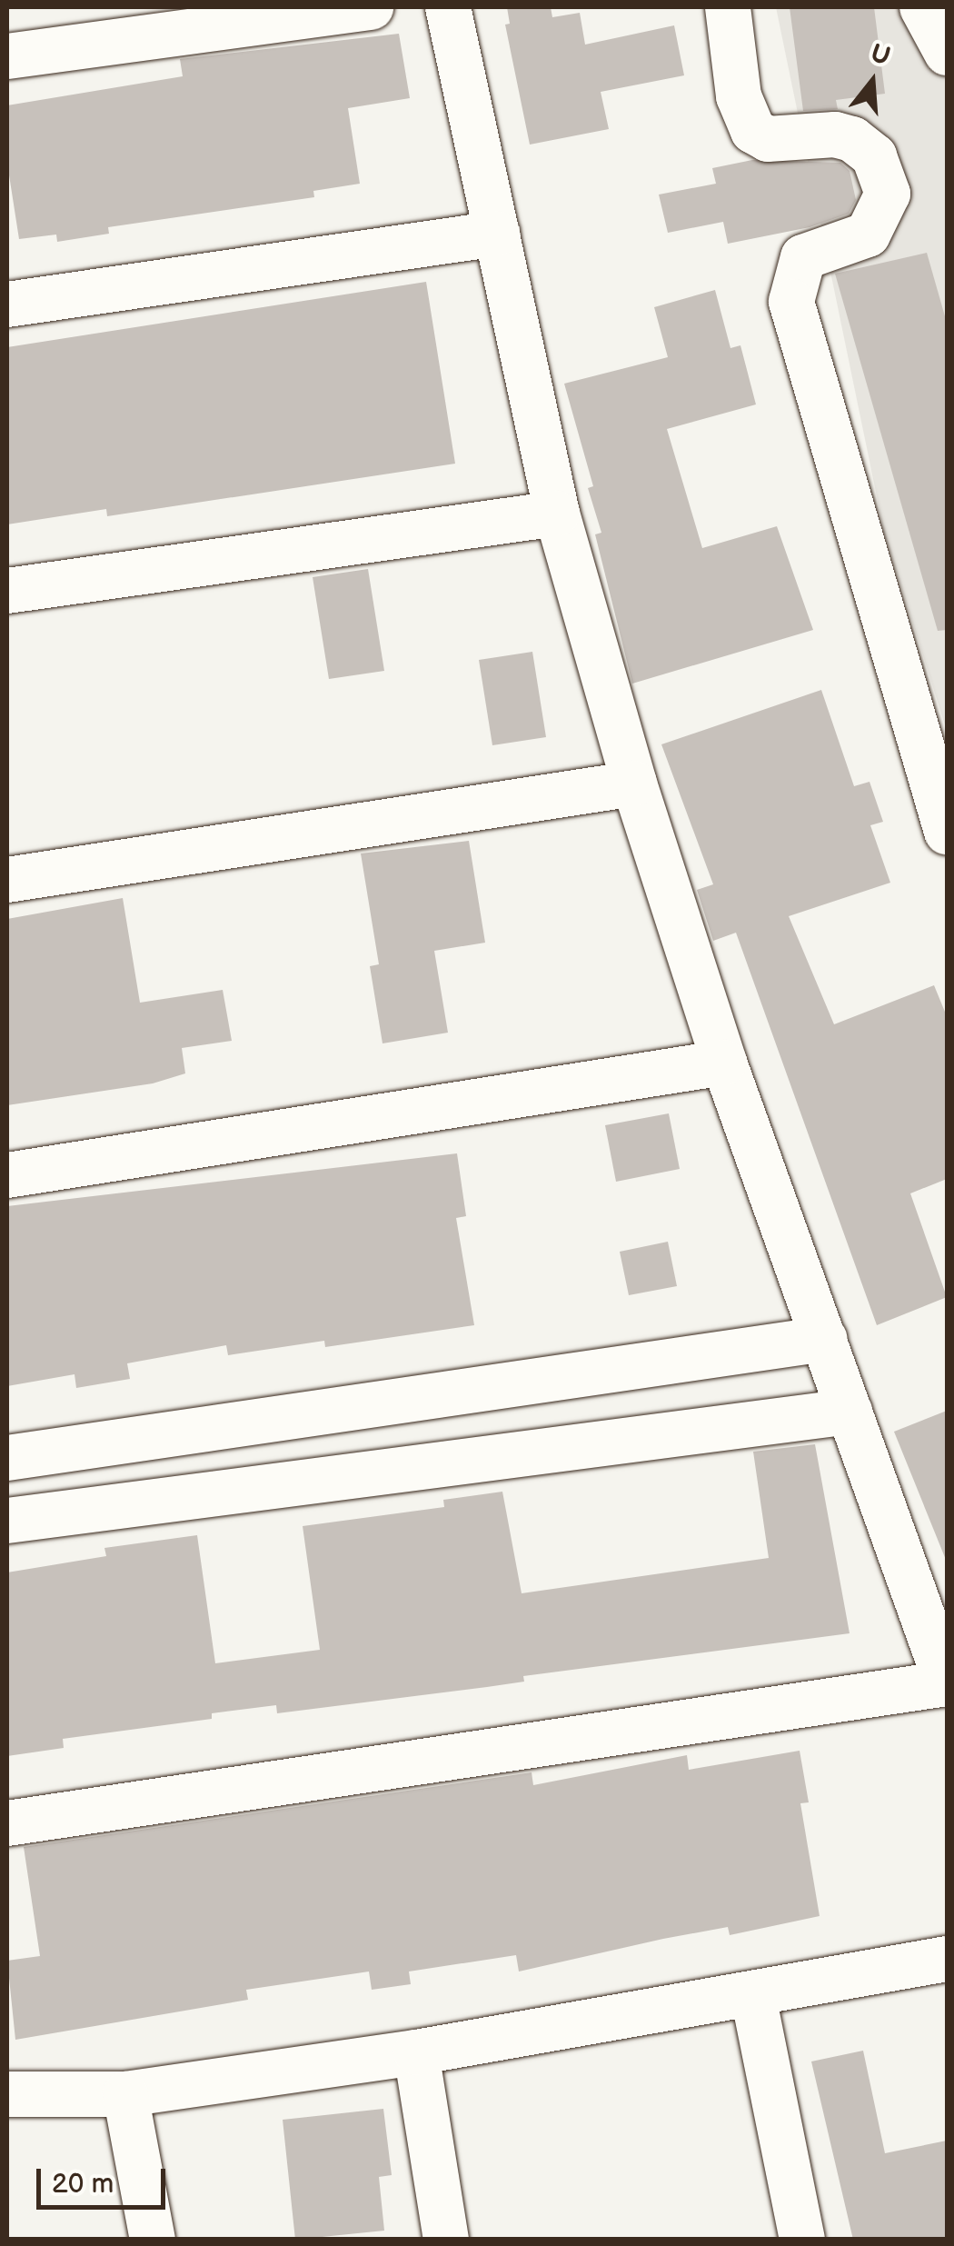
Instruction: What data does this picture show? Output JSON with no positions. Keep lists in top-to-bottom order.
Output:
{
  "scale_bar": "20 m",
  "north": "top"
}
